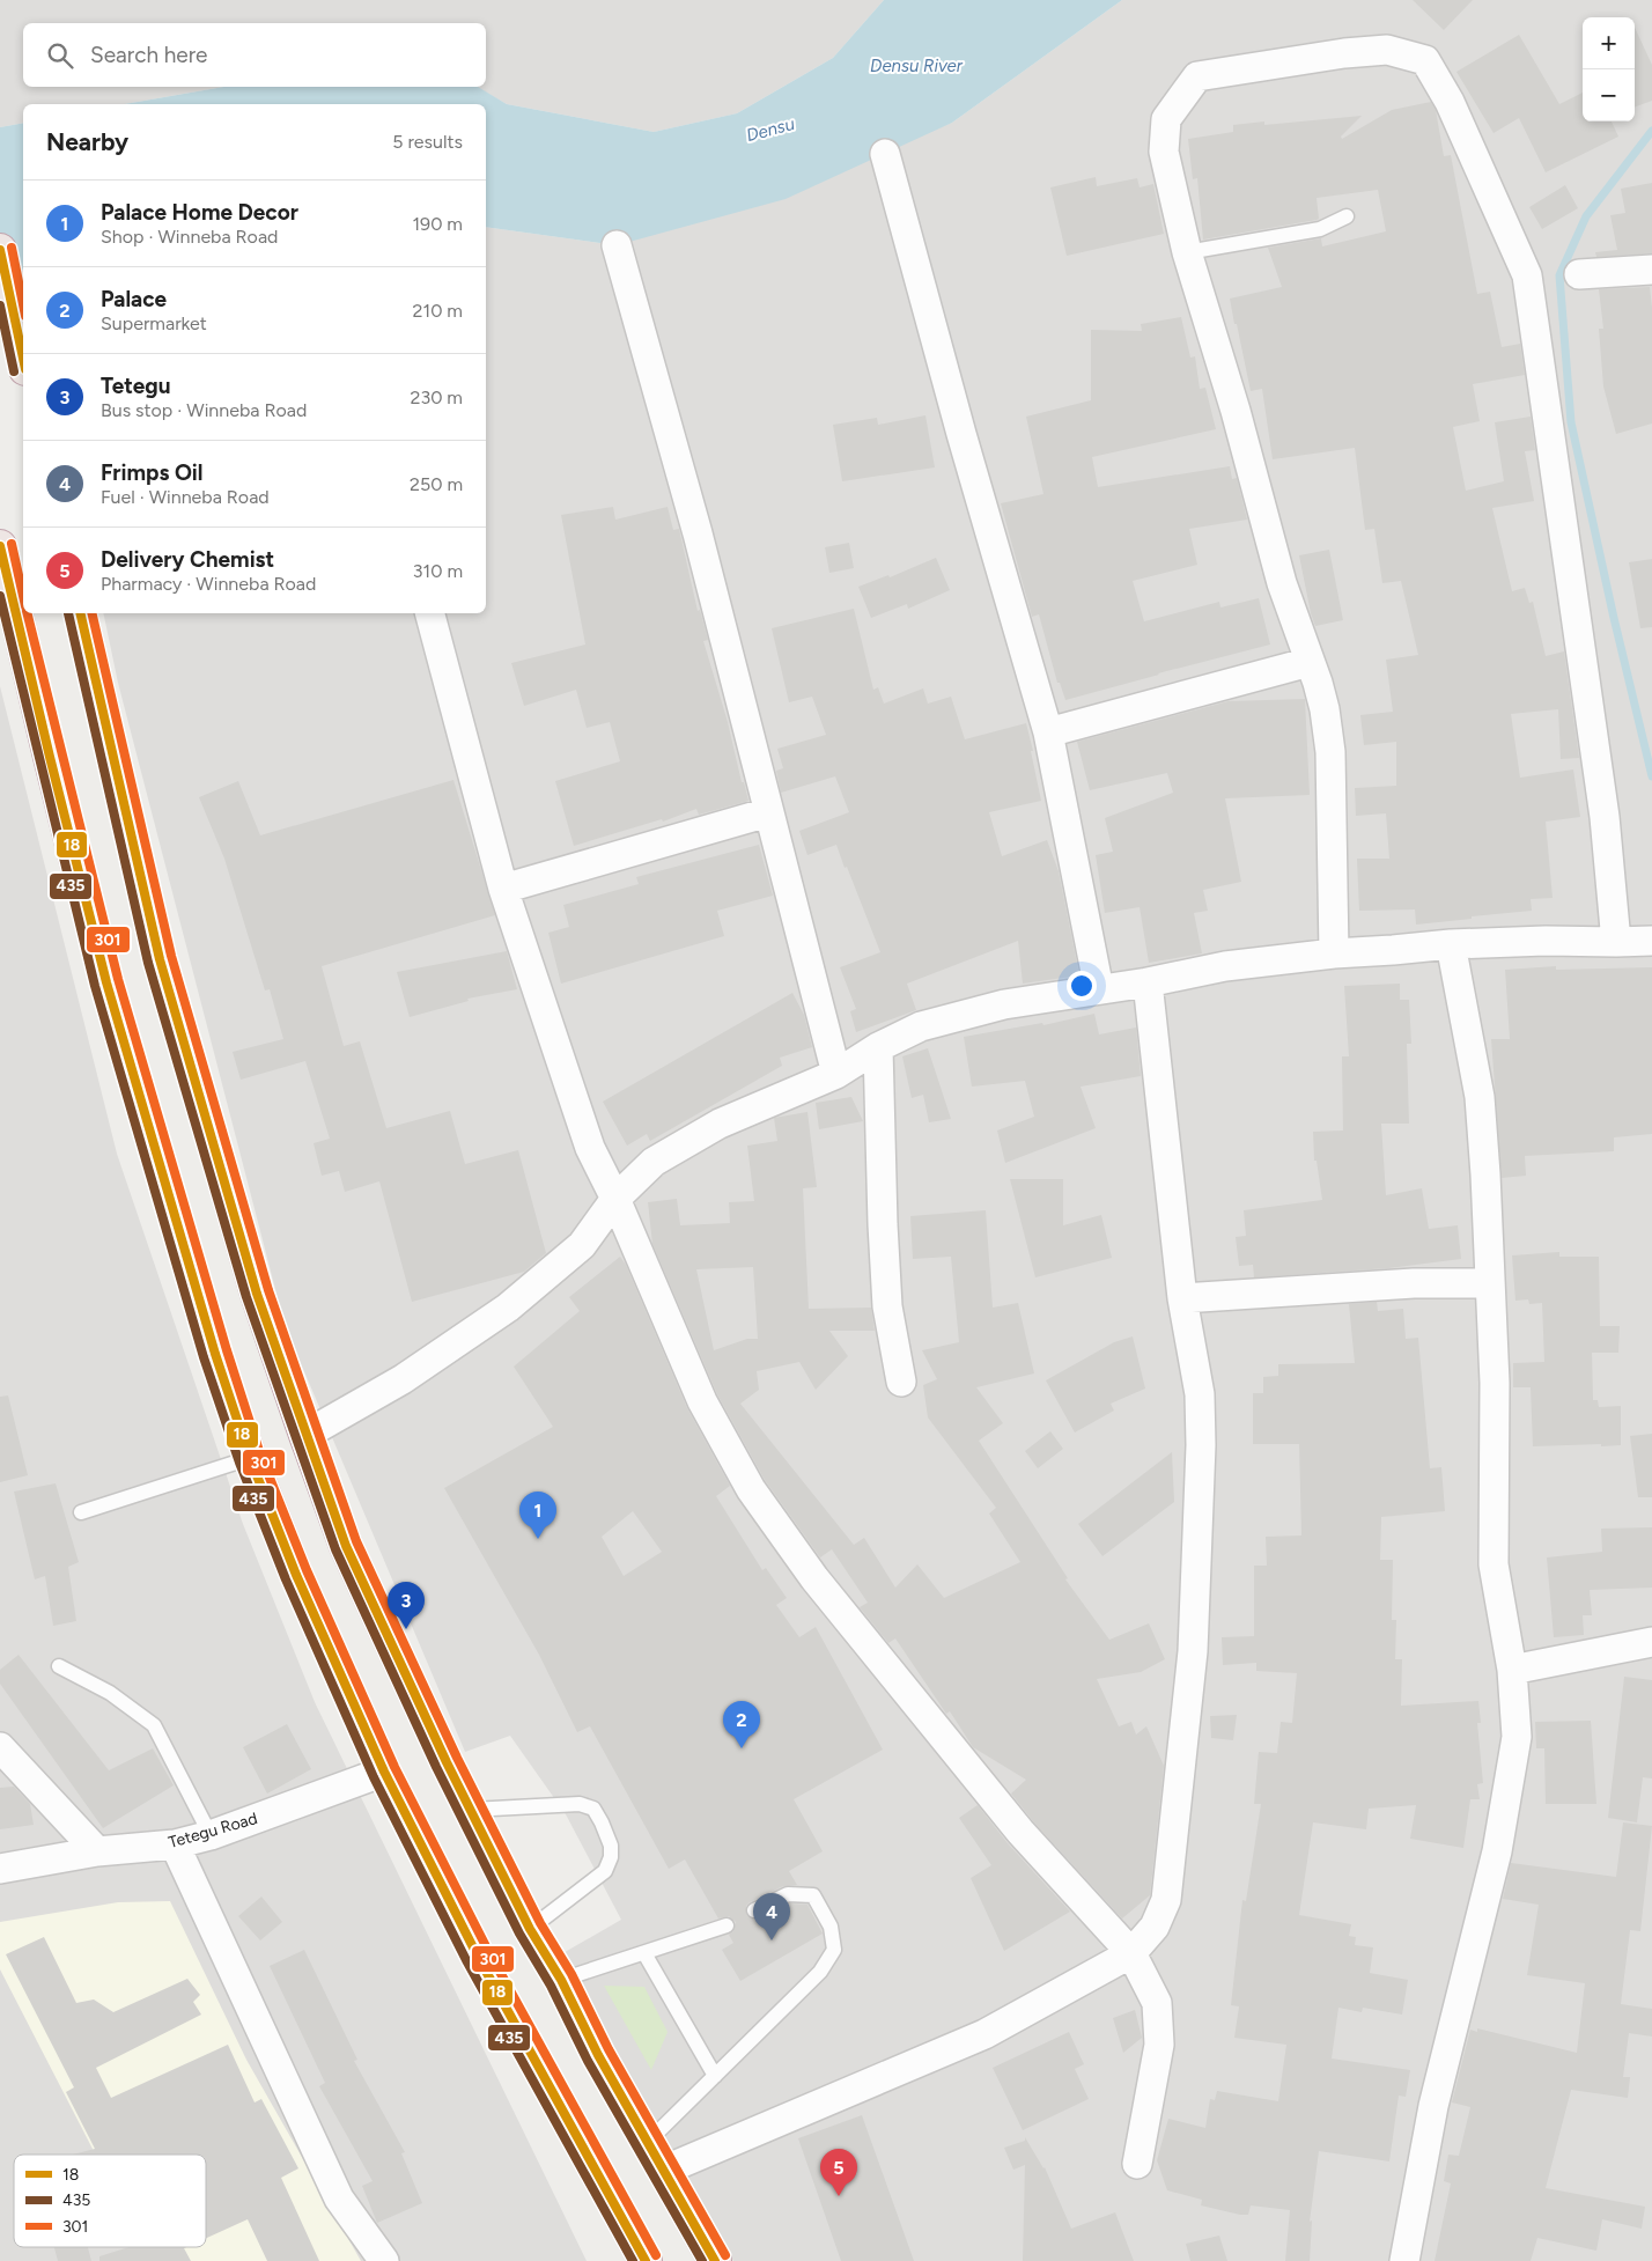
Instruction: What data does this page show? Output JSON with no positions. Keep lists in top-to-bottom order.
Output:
{
  "streets": {
    "street": ["Tetegu Road"]
  },
  "water": ["Densu River", "Densu"],
  "lines": ["transit line 301", "transit line 18", "transit line 435"],
  "legend": ["18", "435", "301"],
  "page": {
    "map_buttons": ["+", "−"],
    "search": "Search here",
    "heading": ["Nearby", "5 results"],
    "list": [
      {
        "mark": "1",
        "name": "Palace Home Decor",
        "note": "Shop · Winneba Road",
        "value": "190 m"
      },
      {
        "mark": "2",
        "name": "Palace",
        "note": "Supermarket",
        "value": "210 m"
      },
      {
        "mark": "3",
        "name": "Tetegu",
        "note": "Bus stop · Winneba Road",
        "value": "230 m"
      },
      {
        "mark": "4",
        "name": "Frimps Oil",
        "note": "Fuel · Winneba Road",
        "value": "250 m"
      },
      {
        "mark": "5",
        "name": "Delivery Chemist",
        "note": "Pharmacy · Winneba Road",
        "value": "310 m"
      }
    ],
    "pins": [
      "1",
      "3",
      "2",
      "4",
      "5"
    ]
  }
}
